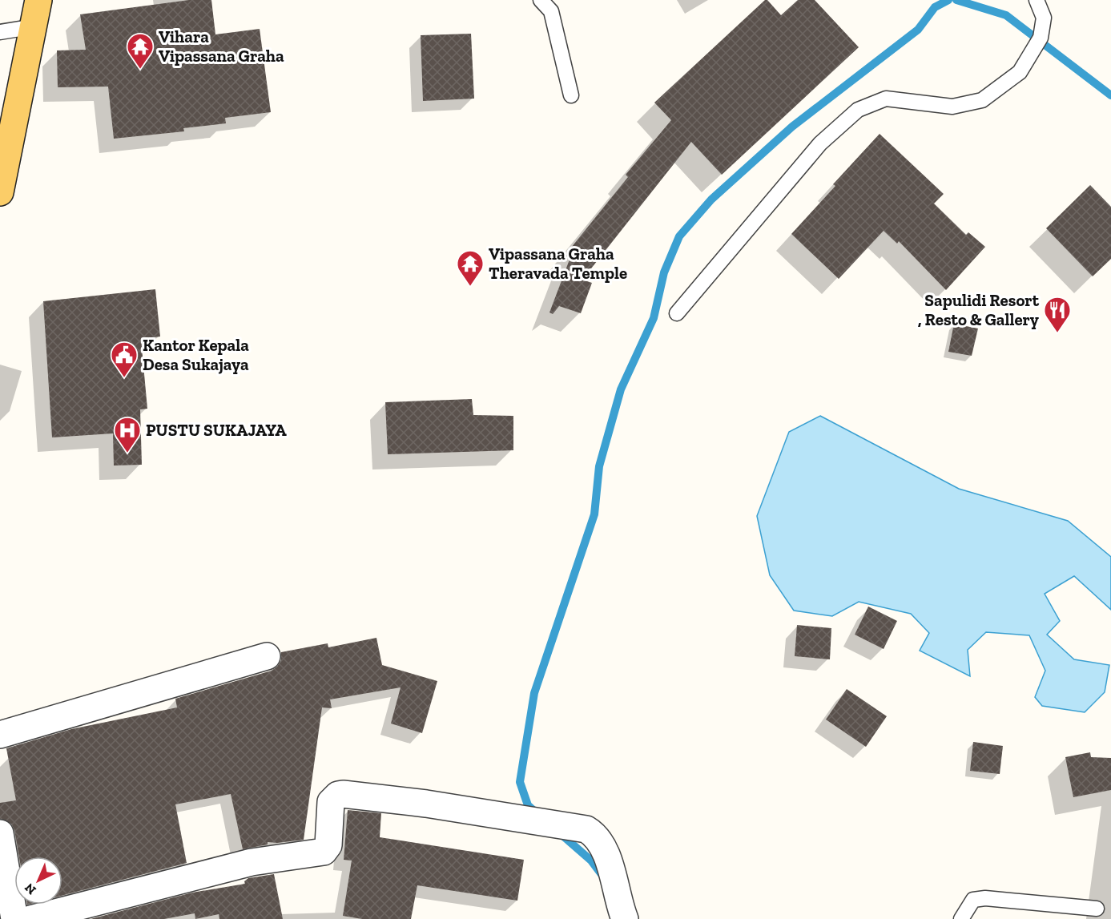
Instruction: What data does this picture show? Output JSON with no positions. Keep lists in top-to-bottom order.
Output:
{
  "places": {
    "temple": ["Vihara Vipassana Graha", "Vipassana Graha Theravada Temple"],
    "restaurant": ["Sapulidi Resort , Resto & Gallery"],
    "public building": ["Kantor Kepala Desa Sukajaya"],
    "hospital": ["PUSTU SUKAJAYA"]
  },
  "north": "bottom left"
}
